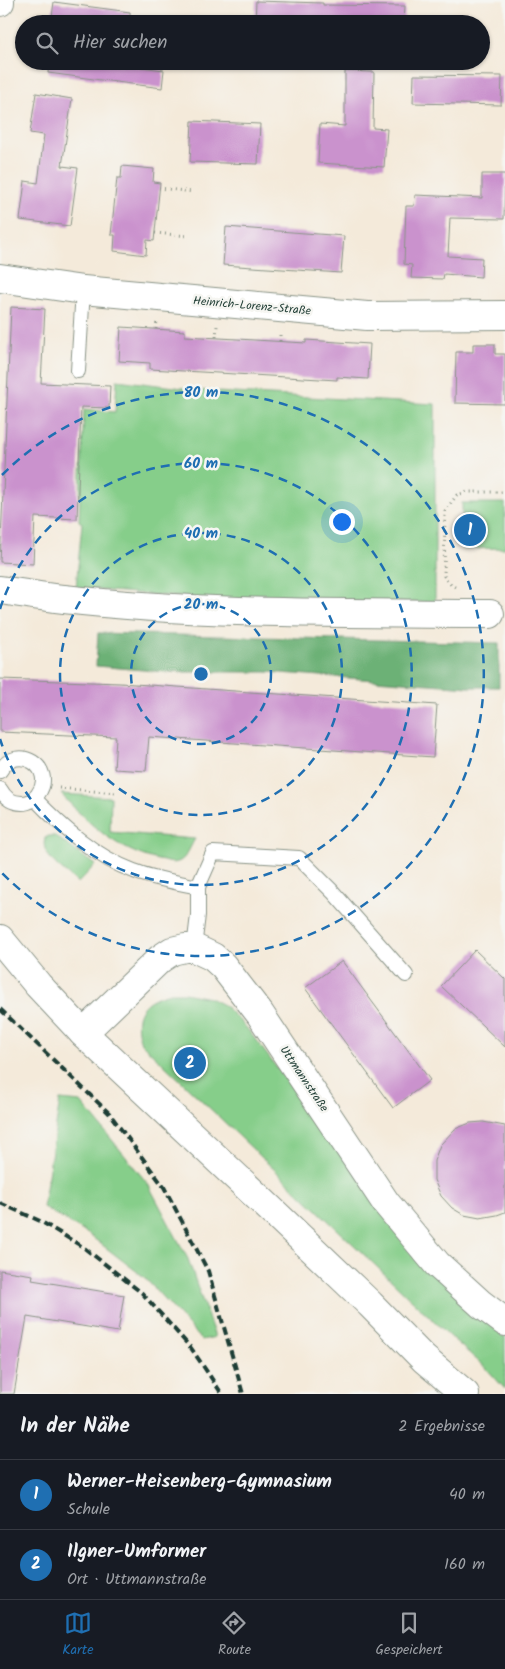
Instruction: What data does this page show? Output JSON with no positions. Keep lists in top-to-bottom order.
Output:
{
  "streets": {
    "street": ["Heinrich-Lorenz-Straße", "Uttmannstraße"]
  },
  "page": {
    "search": "Hier suchen",
    "pins": ["1", "2"],
    "heading": ["In der Nähe", "2 Ergebnisse"],
    "list": [
      {
        "mark": "1",
        "name": "Werner-Heisenberg-Gymnasium",
        "note": "Schule",
        "value": "40 m"
      },
      {
        "mark": "2",
        "name": "Ilgner-Umformer",
        "note": "Ort · Uttmannstraße",
        "value": "160 m"
      }
    ],
    "nav": ["Karte", "Route", "Gespeichert"]
  },
  "rings": [
    "80 m",
    "60 m",
    "40 m",
    "20 m"
  ]
}
